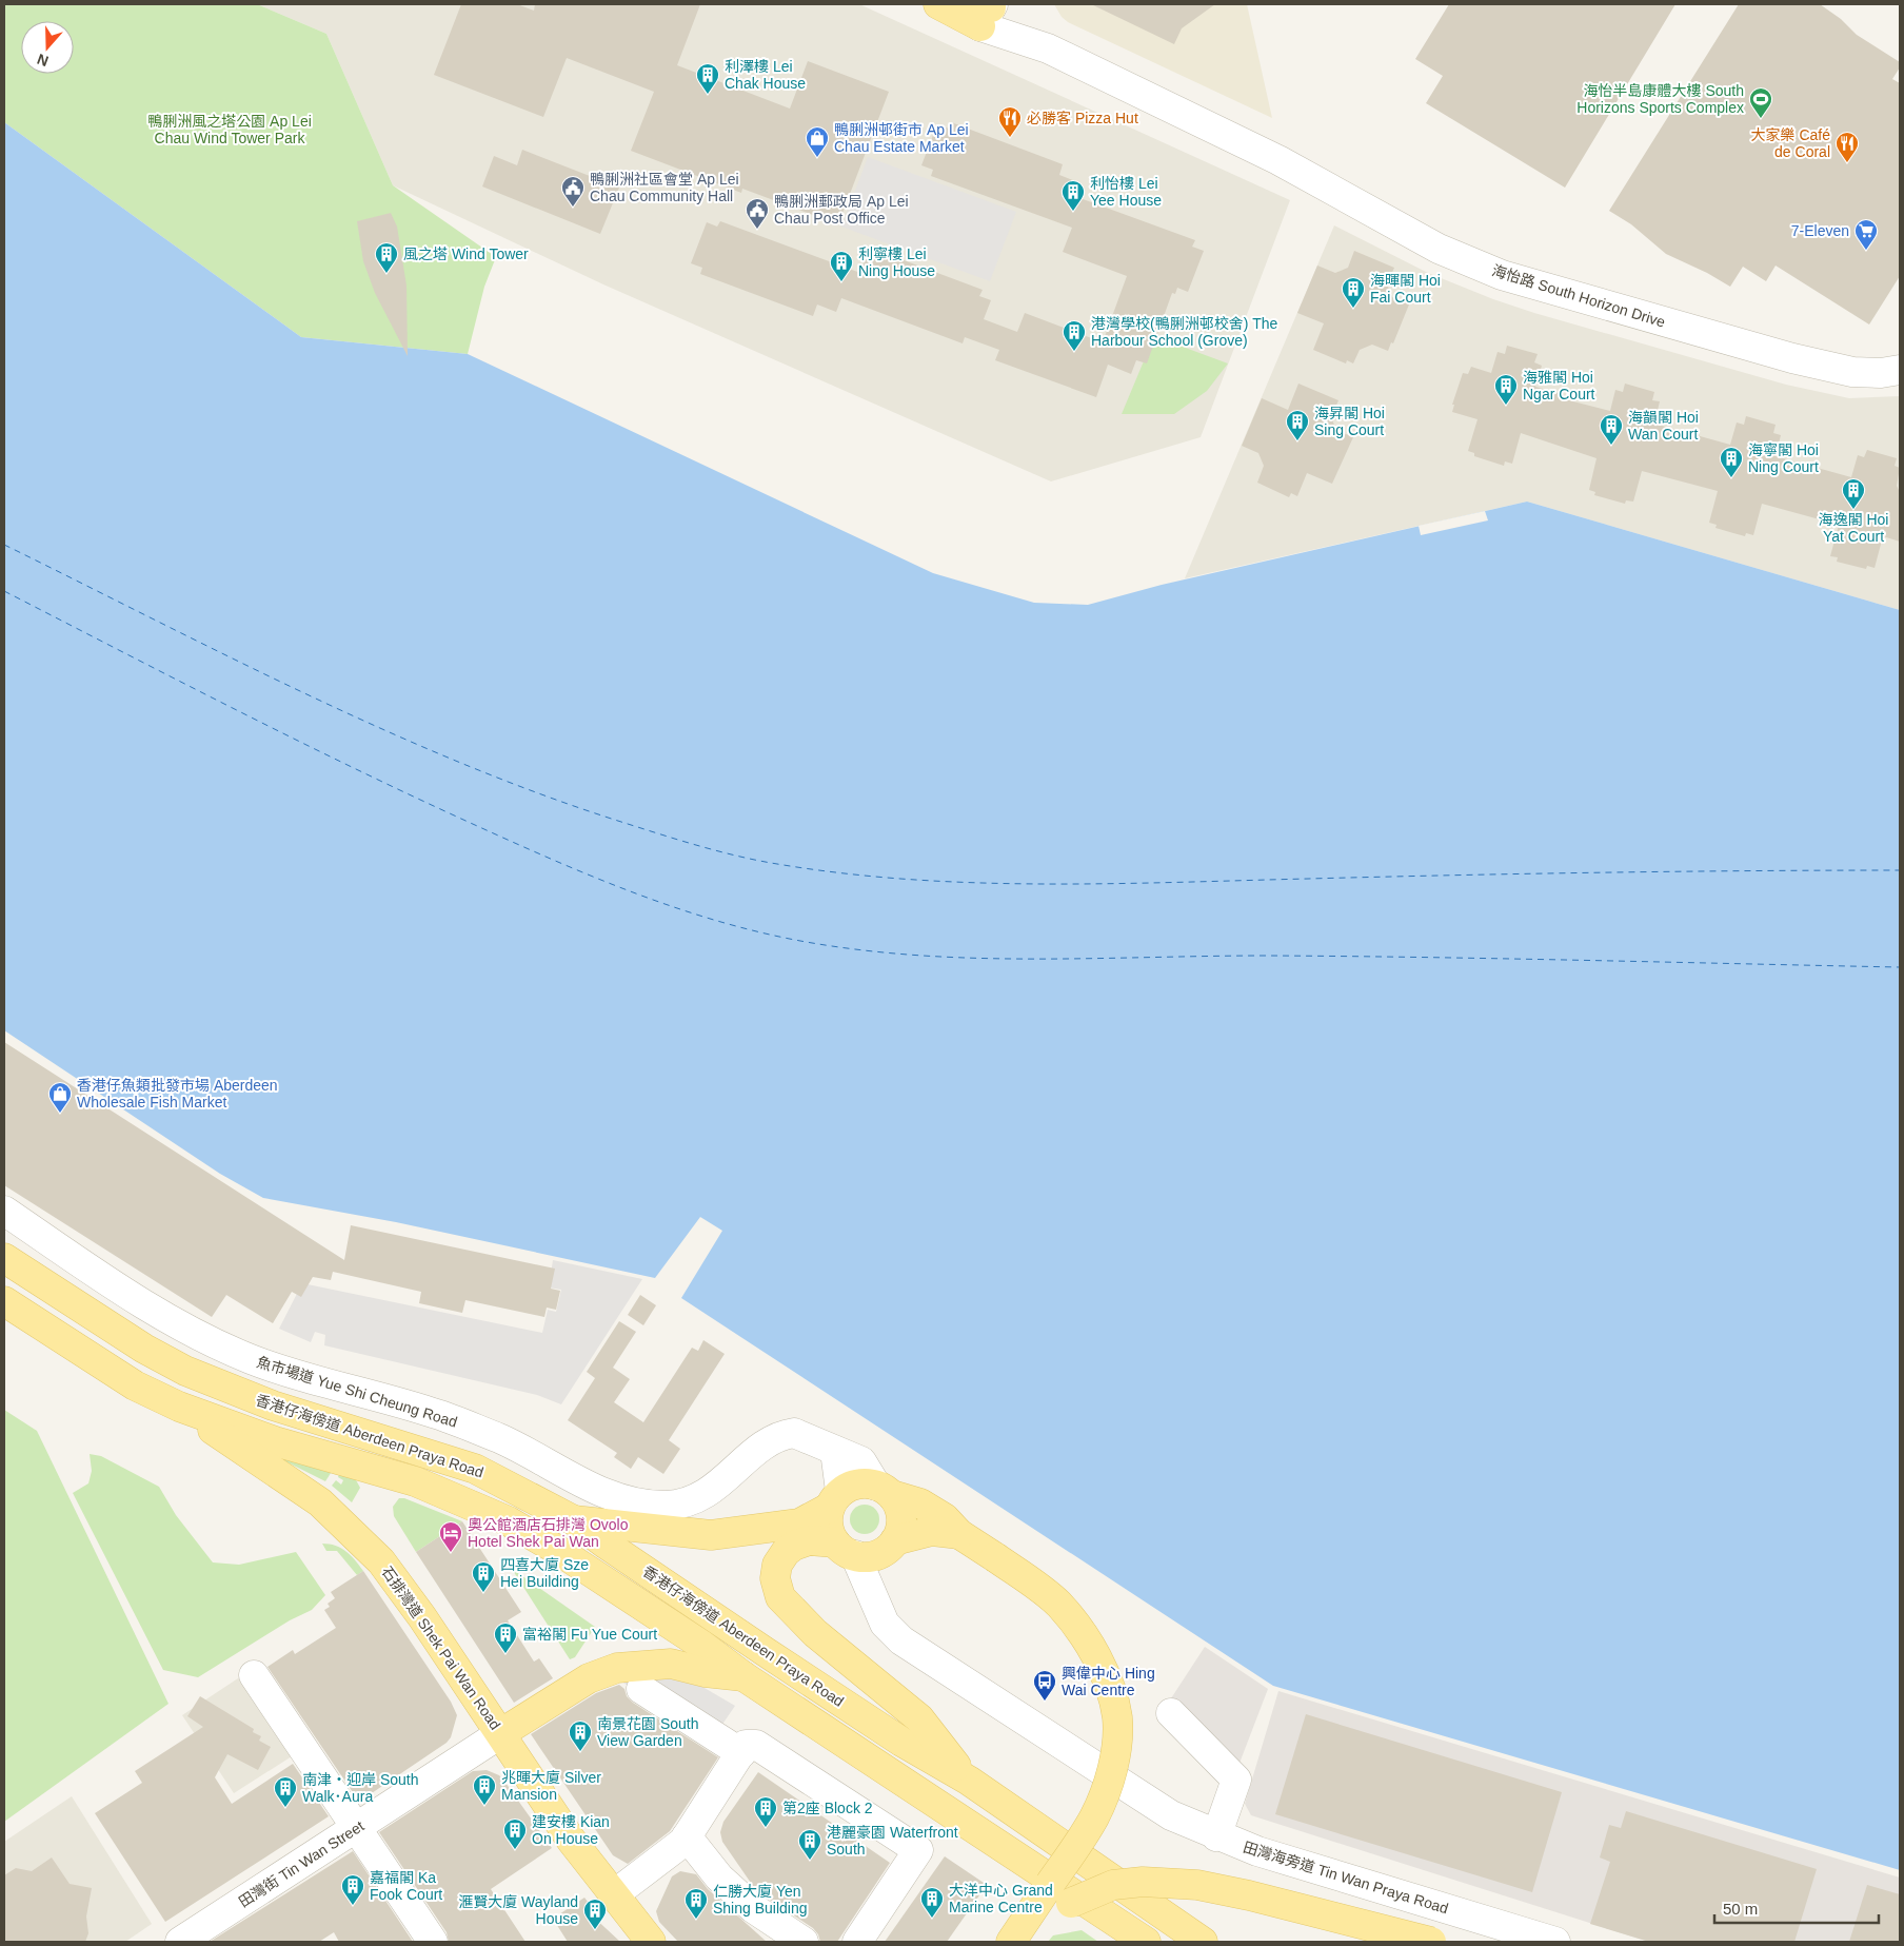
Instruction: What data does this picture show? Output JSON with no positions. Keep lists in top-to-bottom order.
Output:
{
  "streets": {
    "main road": ["香港仔海傍道 Aberdeen Praya Road", "石排灣道 Shek Pai Wan Road"],
    "street": [
      "海怡路 South Horizon Drive",
      "魚市場道 Yue Shi Cheung Road",
      "田灣街 Tin Wan Street",
      "田灣海旁道 Tin Wan Praya Road"
    ]
  },
  "crossings": [
    ["魚市場道 Yue Shi Cheung Road", "田灣海旁道 Tin Wan Praya Road"],
    ["香港仔海傍道 Aberdeen Praya Road", "石排灣道 Shek Pai Wan Road"],
    ["石排灣道 Shek Pai Wan Road", "田灣街 Tin Wan Street"]
  ],
  "parks": ["鴨脷洲風之塔公園 Ap Lei Chau Wind Tower Park"],
  "places": {
    "building": [
      "利澤樓 Lei Chak House",
      "利怡樓 Lei Yee House",
      "風之塔 Wind Tower",
      "利寧樓 Lei Ning House",
      "海暉閣 Hoi Fai Court",
      "港灣學校(鴨脷洲邨校舍) The Harbour School (Grove)",
      "海雅閣 Hoi Ngar Court",
      "海昇閣 Hoi Sing Court",
      "海韻閣 Hoi Wan Court",
      "海寧閣 Hoi Ning Court",
      "海逸閣 Hoi Yat Court",
      "四喜大廈 Sze Hei Building",
      "富裕閣 Fu Yue Court",
      "南景花園 South View Garden",
      "兆暉大廈 Silver Mansion",
      "南津‧迎岸 South Walk･Aura",
      "第2座 Block 2",
      "建安樓 Kian On House",
      "港麗豪園 Waterfront South",
      "嘉福閣 Ka Fook Court",
      "大洋中心 Grand Marine Centre",
      "仁勝大廈 Yen Shing Building",
      "滙賢大廈 Wayland House"
    ],
    "sports": ["海怡半島康體大樓 South Horizons Sports Complex"],
    "restaurant": ["必勝客 Pizza Hut", "大家樂 Café de Coral"],
    "shop": ["鴨脷洲邨街市 Ap Lei Chau Estate Market", "香港仔魚類批發市場 Aberdeen Wholesale Fish Market"],
    "public building": ["鴨脷洲社區會堂 Ap Lei Chau Community Hall", "鴨脷洲郵政局 Ap Lei Chau Post Office"],
    "supermarket": ["7-Eleven"],
    "hotel": ["奧公館酒店石排灣 Ovolo Hotel Shek Pai Wan"],
    "bus stop": ["興偉中心 Hing Wai Centre"]
  },
  "scale_bar": "50 m",
  "north": "bottom"
}
